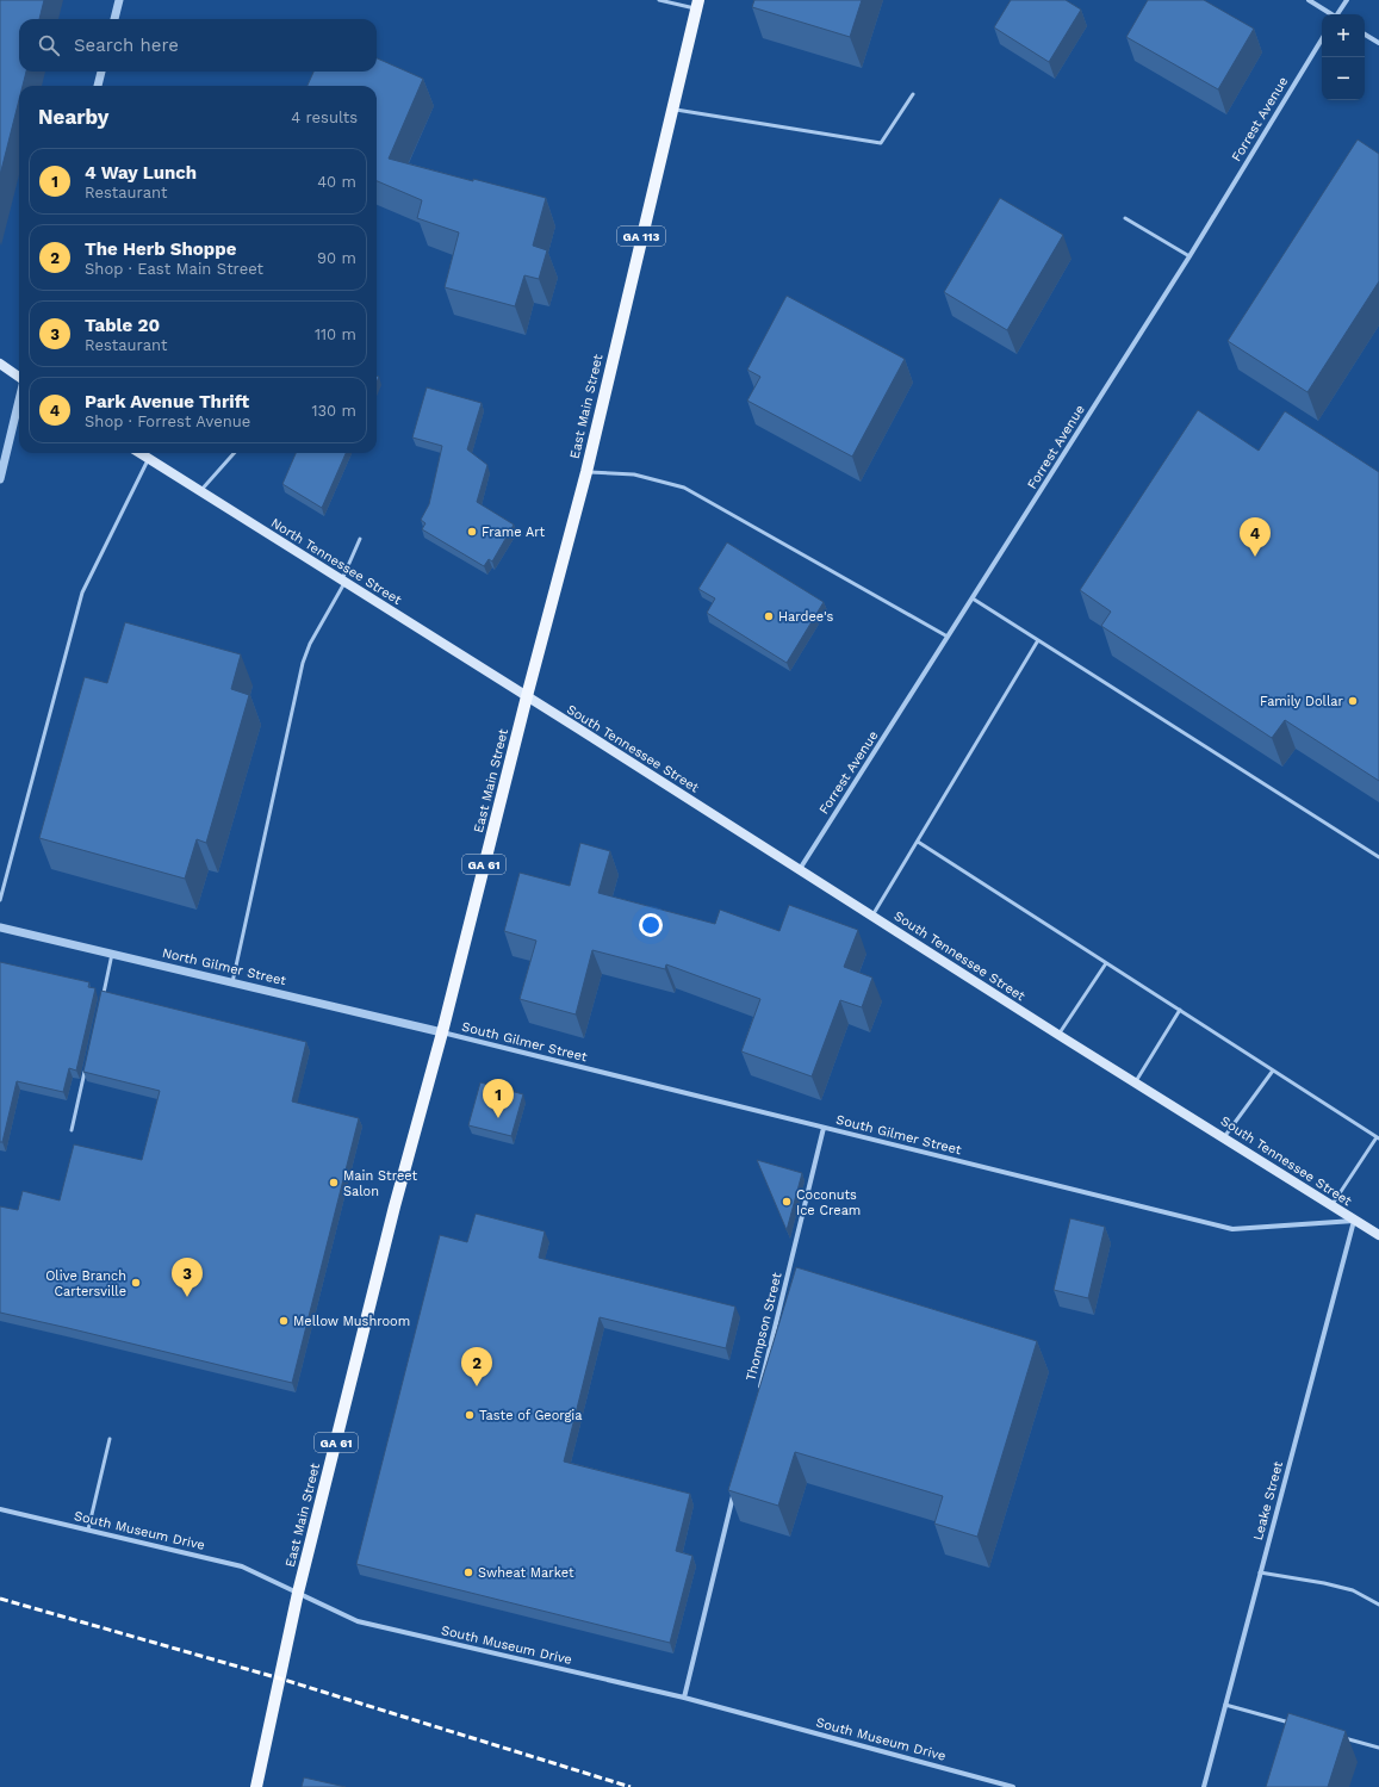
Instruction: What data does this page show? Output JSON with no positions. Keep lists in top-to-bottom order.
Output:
{
  "streets": {
    "main road": [
      "GA 113",
      "East Main Street",
      "North Tennessee Street",
      "South Tennessee Street",
      "GA 61"
    ],
    "street": [
      "Forrest Avenue",
      "North Gilmer Street",
      "South Gilmer Street",
      "Thompson Street",
      "Leake Street",
      "South Museum Drive"
    ]
  },
  "crossings": [
    ["Forrest Avenue", "South Tennessee Street"],
    ["East Main Street", "North Tennessee Street"],
    ["East Main Street", "South Tennessee Street"],
    ["East Main Street", "North Gilmer Street"],
    ["East Main Street", "South Gilmer Street"],
    ["East Main Street", "South Museum Drive"],
    ["North Tennessee Street", "South Tennessee Street"],
    ["South Tennessee Street", "South Gilmer Street"],
    ["South Tennessee Street", "Leake Street"],
    ["North Gilmer Street", "South Gilmer Street"],
    ["South Gilmer Street", "Thompson Street"],
    ["South Gilmer Street", "Leake Street"]
  ],
  "places": [
    "Frame Art",
    "Hardee's",
    "Family Dollar",
    "Main Street Salon",
    "Coconuts Ice Cream",
    "Olive Branch Cartersville",
    "Mellow Mushroom",
    "Taste of Georgia",
    "Swheat Market"
  ],
  "page": {
    "map_buttons": ["+", "−"],
    "search": "Search here",
    "heading": ["Nearby", "4 results"],
    "list": [
      {
        "mark": "1",
        "name": "4 Way Lunch",
        "note": "Restaurant",
        "value": "40 m"
      },
      {
        "mark": "2",
        "name": "The Herb Shoppe",
        "note": "Shop · East Main Street",
        "value": "90 m"
      },
      {
        "mark": "3",
        "name": "Table 20",
        "note": "Restaurant",
        "value": "110 m"
      },
      {
        "mark": "4",
        "name": "Park Avenue Thrift",
        "note": "Shop · Forrest Avenue",
        "value": "130 m"
      }
    ],
    "pins": [
      "4",
      "1",
      "3",
      "2"
    ]
  }
}
